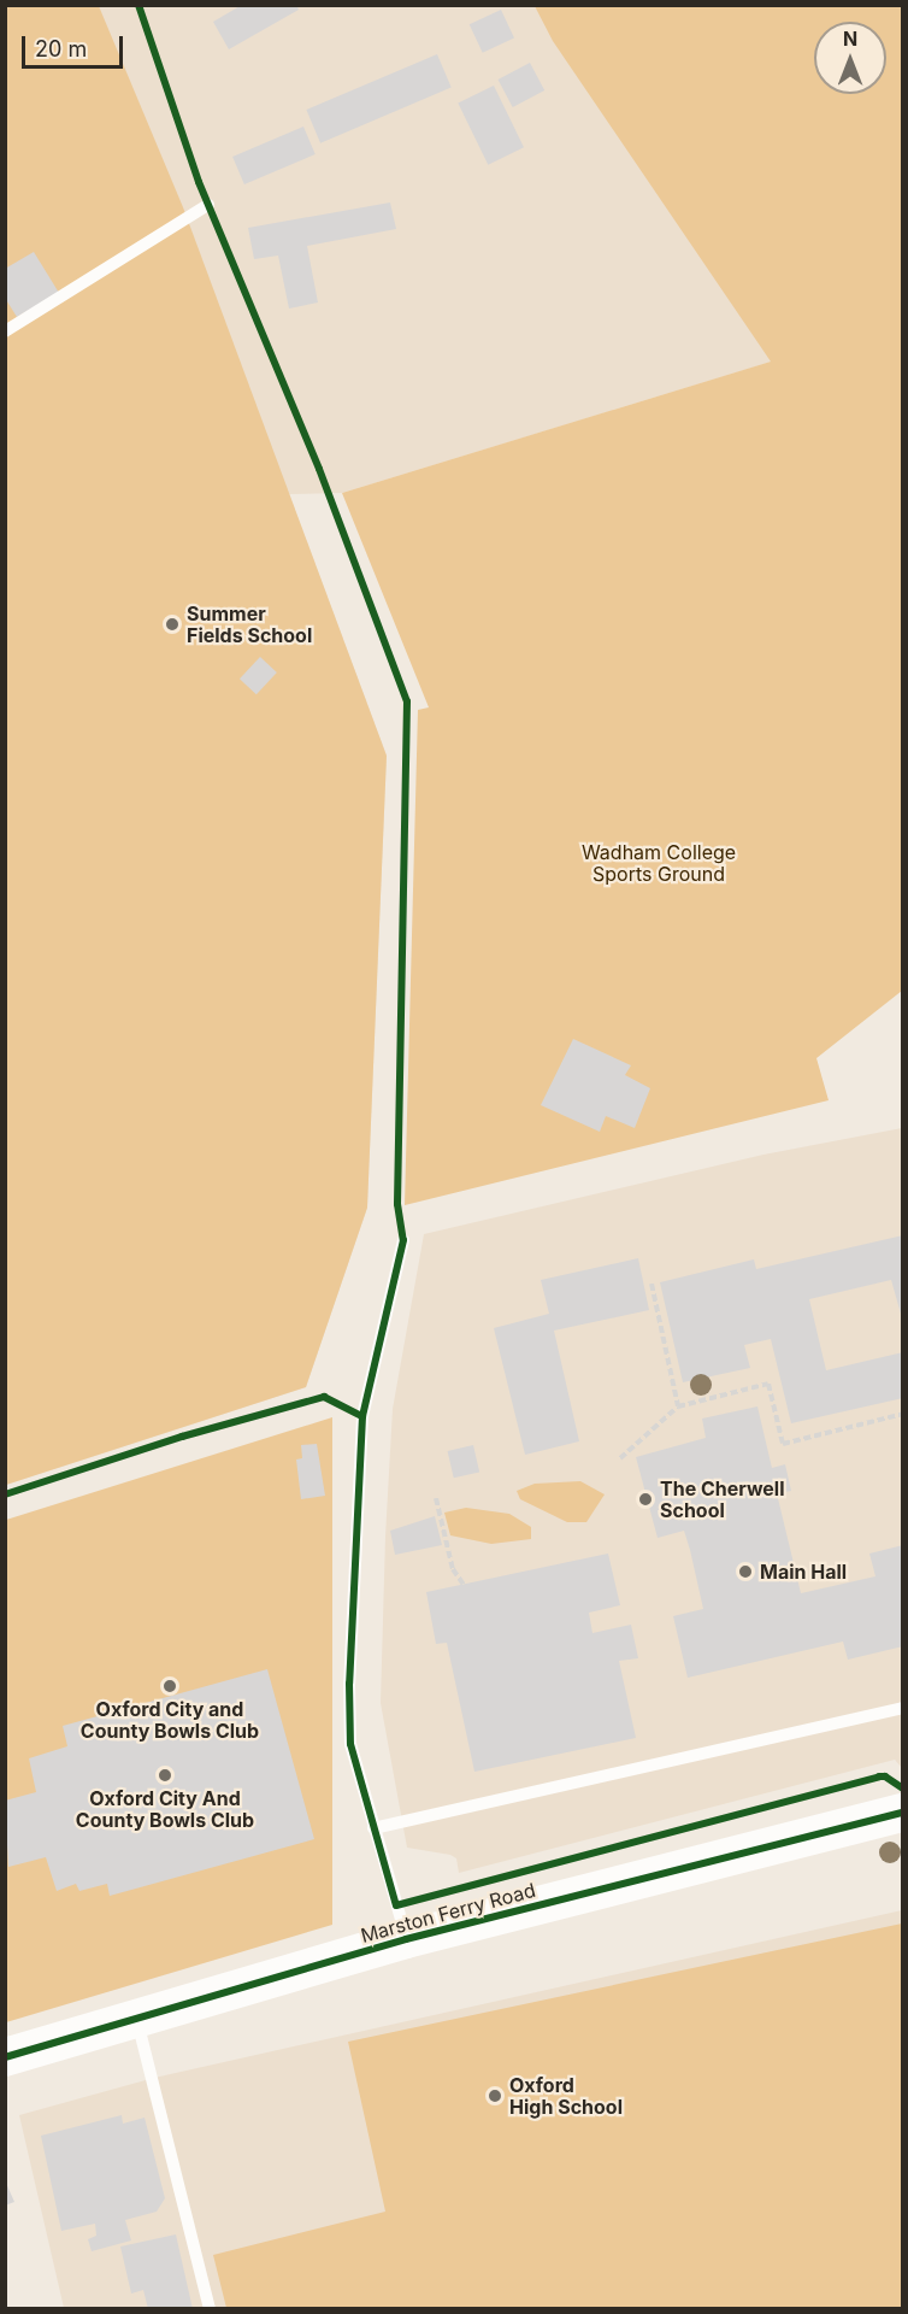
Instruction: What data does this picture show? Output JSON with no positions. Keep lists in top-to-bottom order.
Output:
{
  "streets": {
    "main road": ["Marston Ferry Road"]
  },
  "parks": ["Wadham College Sports Ground"],
  "places": [
    "Summer Fields School",
    "The Cherwell School",
    "Main Hall",
    "Oxford City and County Bowls Club",
    "Oxford City And County Bowls Club",
    "Oxford High School"
  ],
  "scale_bar": "20 m",
  "north": "top"
}
